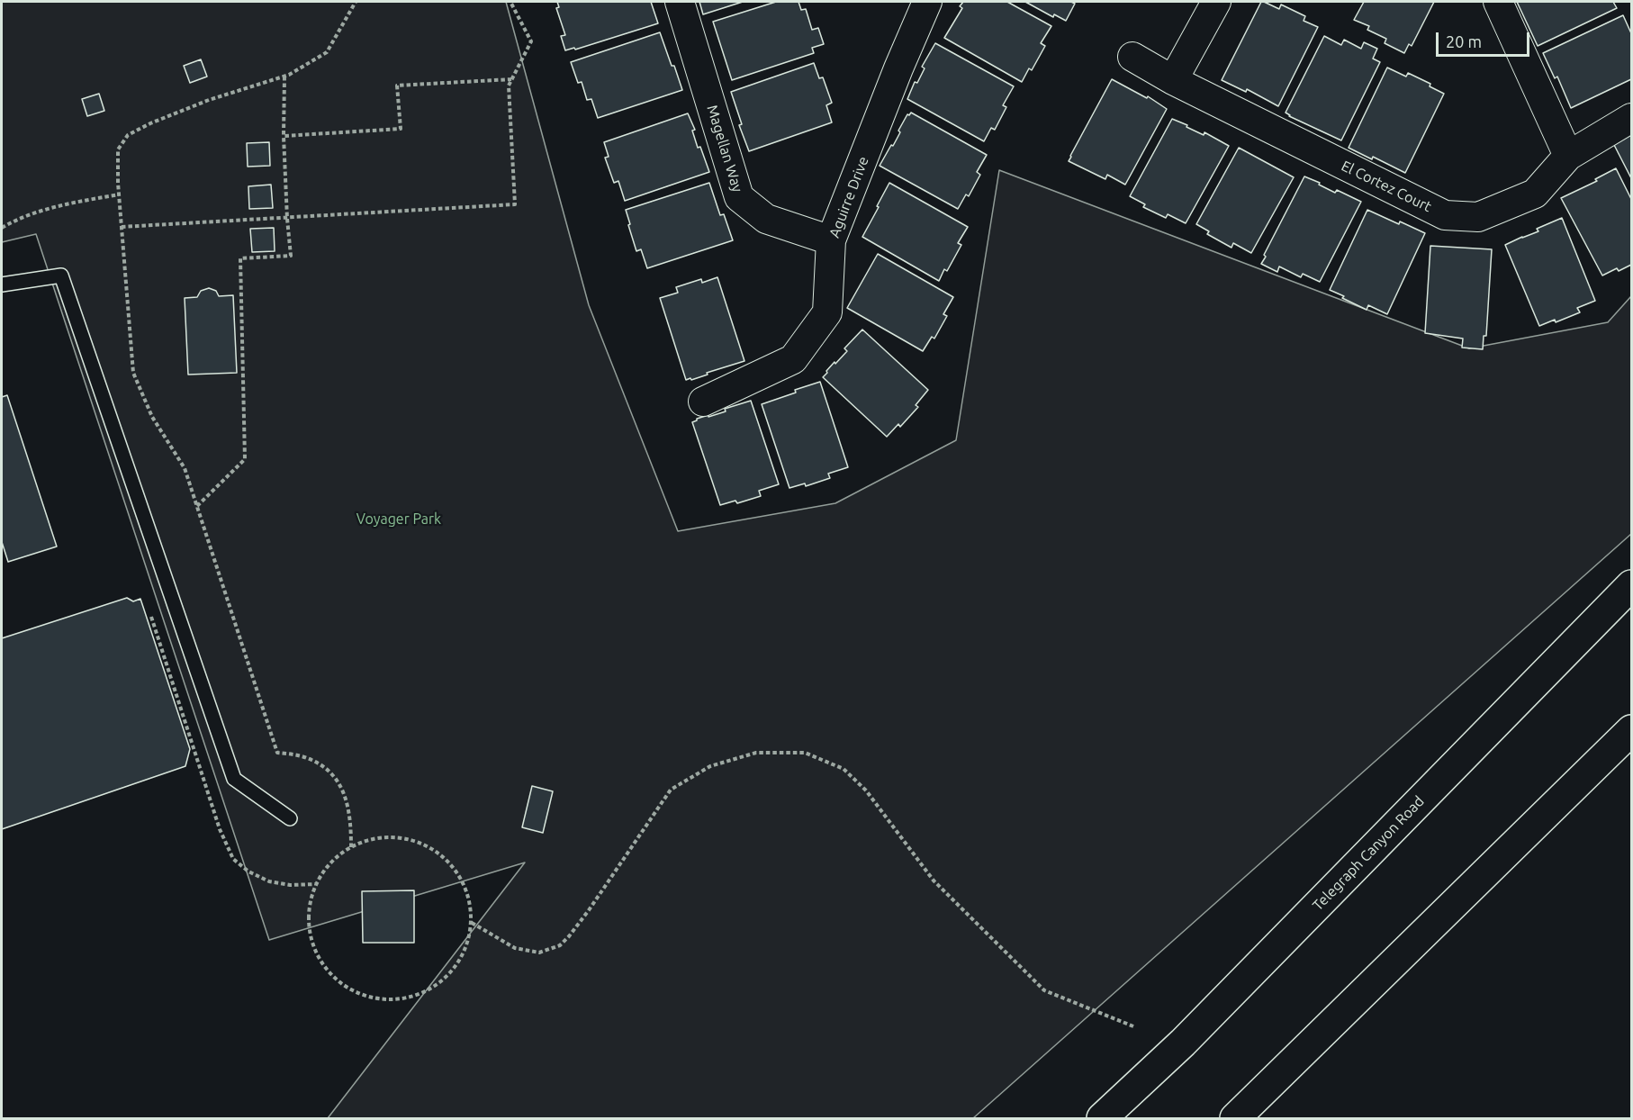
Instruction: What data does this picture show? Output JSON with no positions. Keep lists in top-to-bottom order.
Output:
{
  "streets": {
    "main road": ["Telegraph Canyon Road"],
    "street": ["Magellan Way", "El Cortez Court", "Aguirre Drive"]
  },
  "crossings": [
    ["Magellan Way", "Aguirre Drive"]
  ],
  "parks": ["Voyager Park"],
  "scale_bar": "20 m"
}
